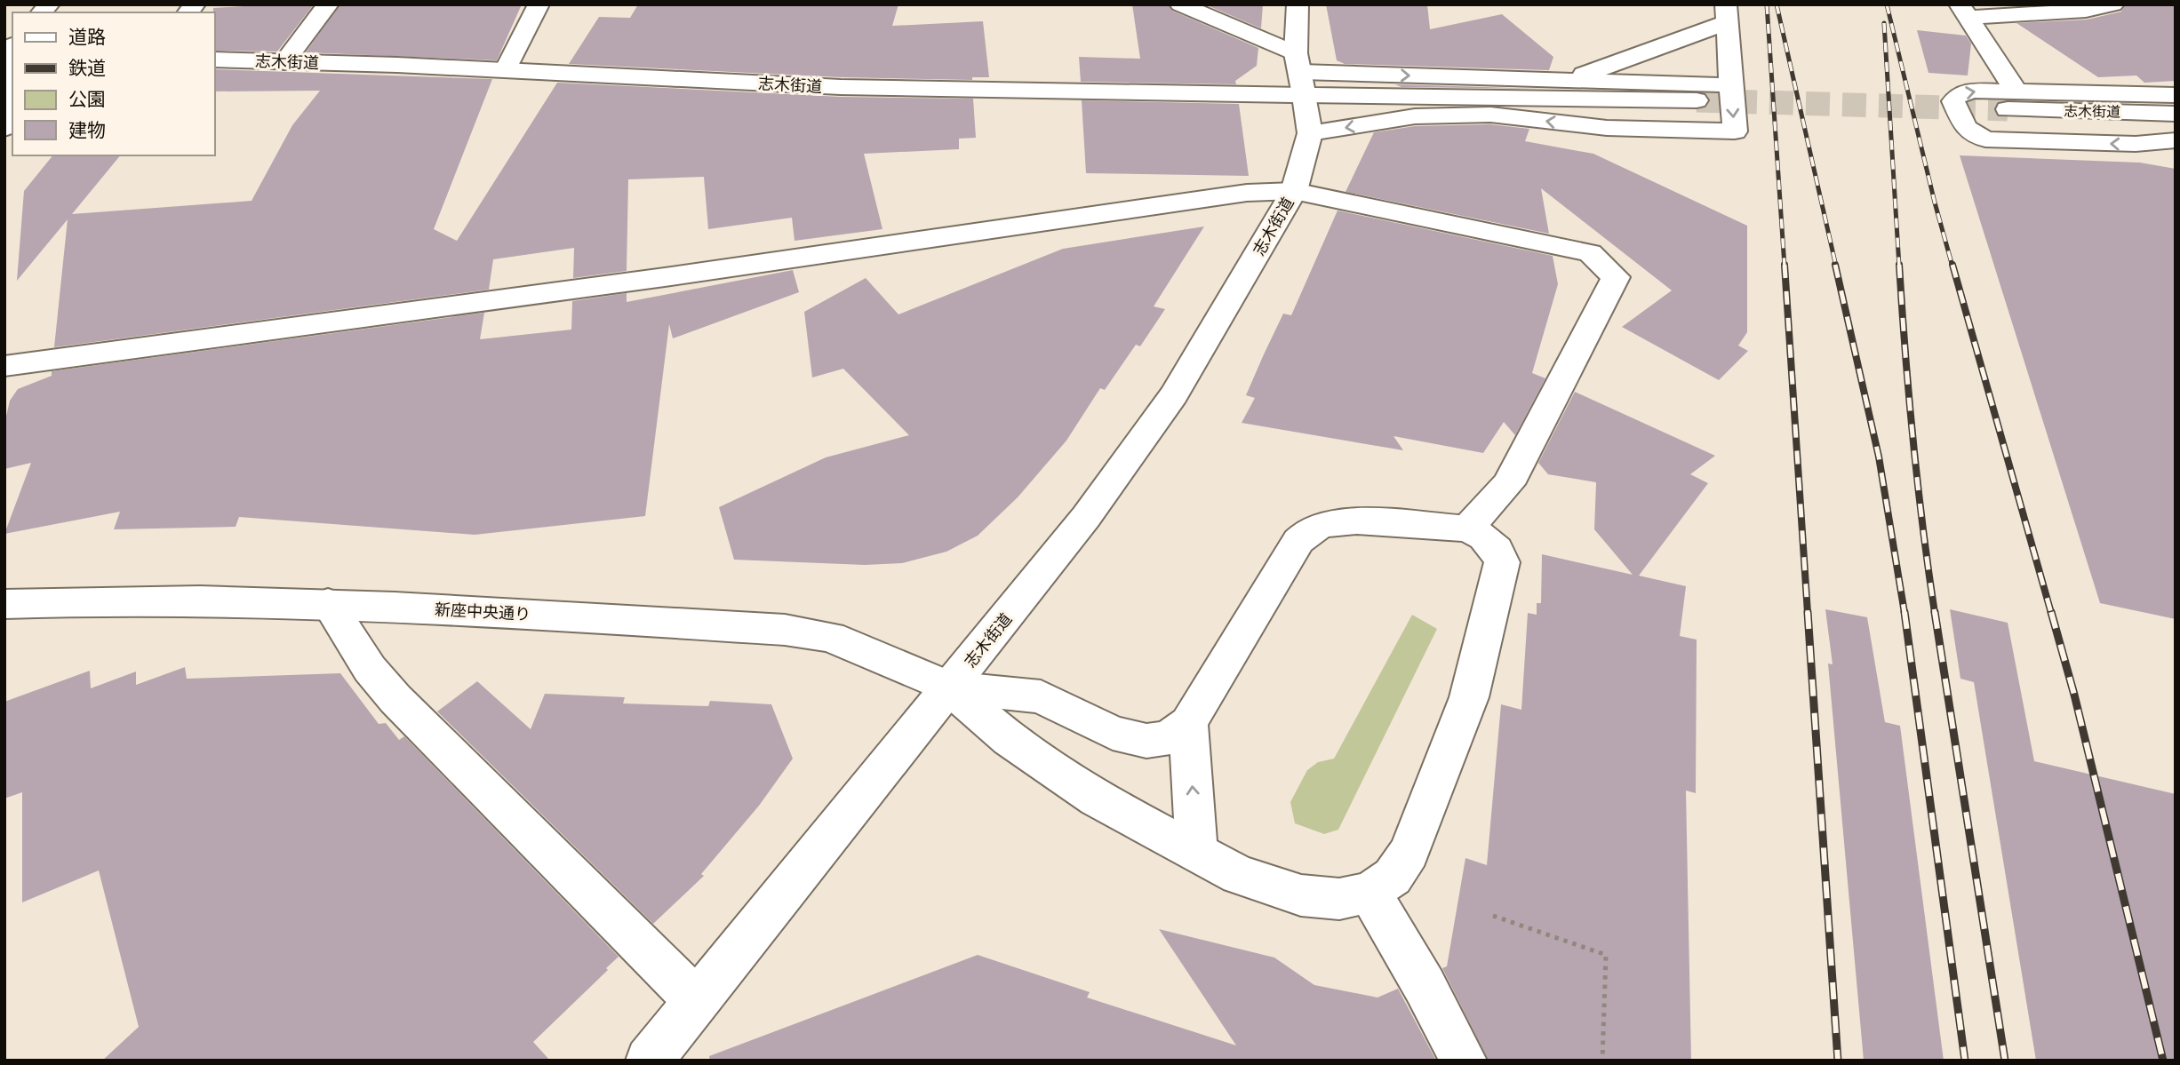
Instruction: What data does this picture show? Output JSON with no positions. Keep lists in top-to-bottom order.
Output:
{
  "streets": {
    "street": ["志木街道", "新座中央通り"]
  },
  "crossings": [
    ["志木街道", "新座中央通り"]
  ],
  "legend": [
    "道路",
    "鉄道",
    "公園",
    "建物"
  ]
}
